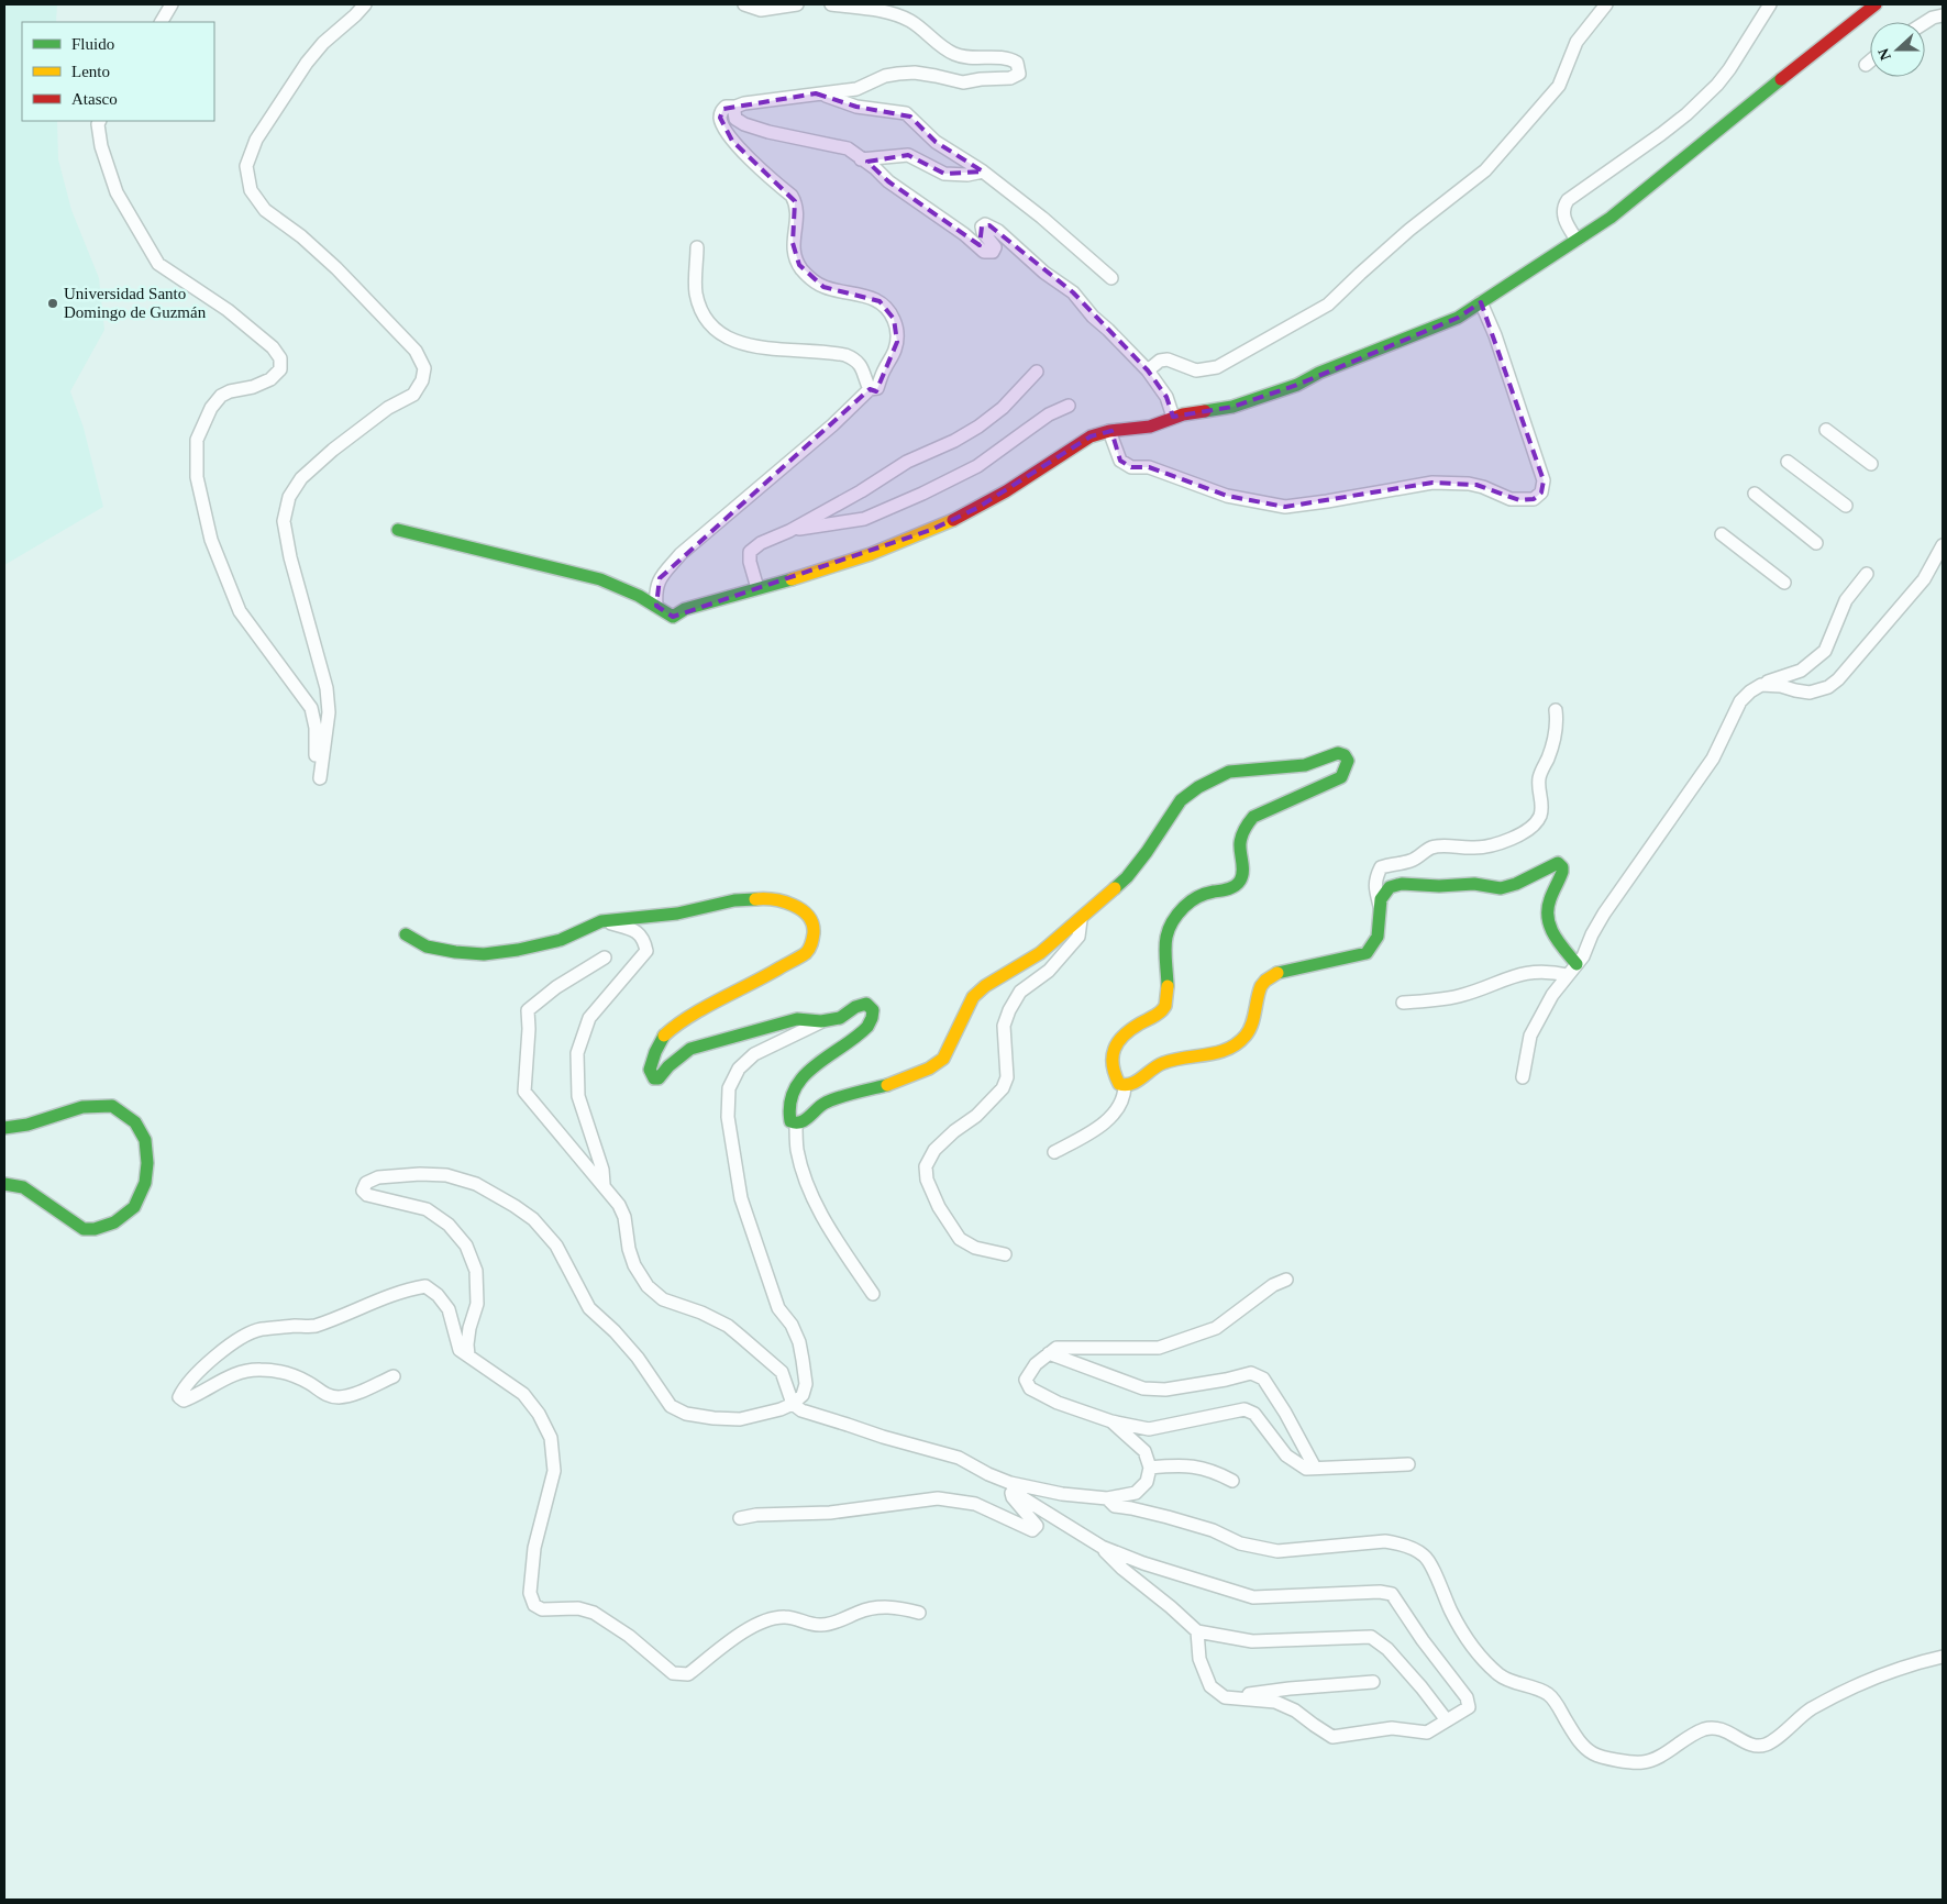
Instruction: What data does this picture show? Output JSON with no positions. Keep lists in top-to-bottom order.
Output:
{
  "places": ["Universidad Santo Domingo de Guzmán"],
  "legend": ["Fluido", "Lento", "Atasco"],
  "north": "left"
}
